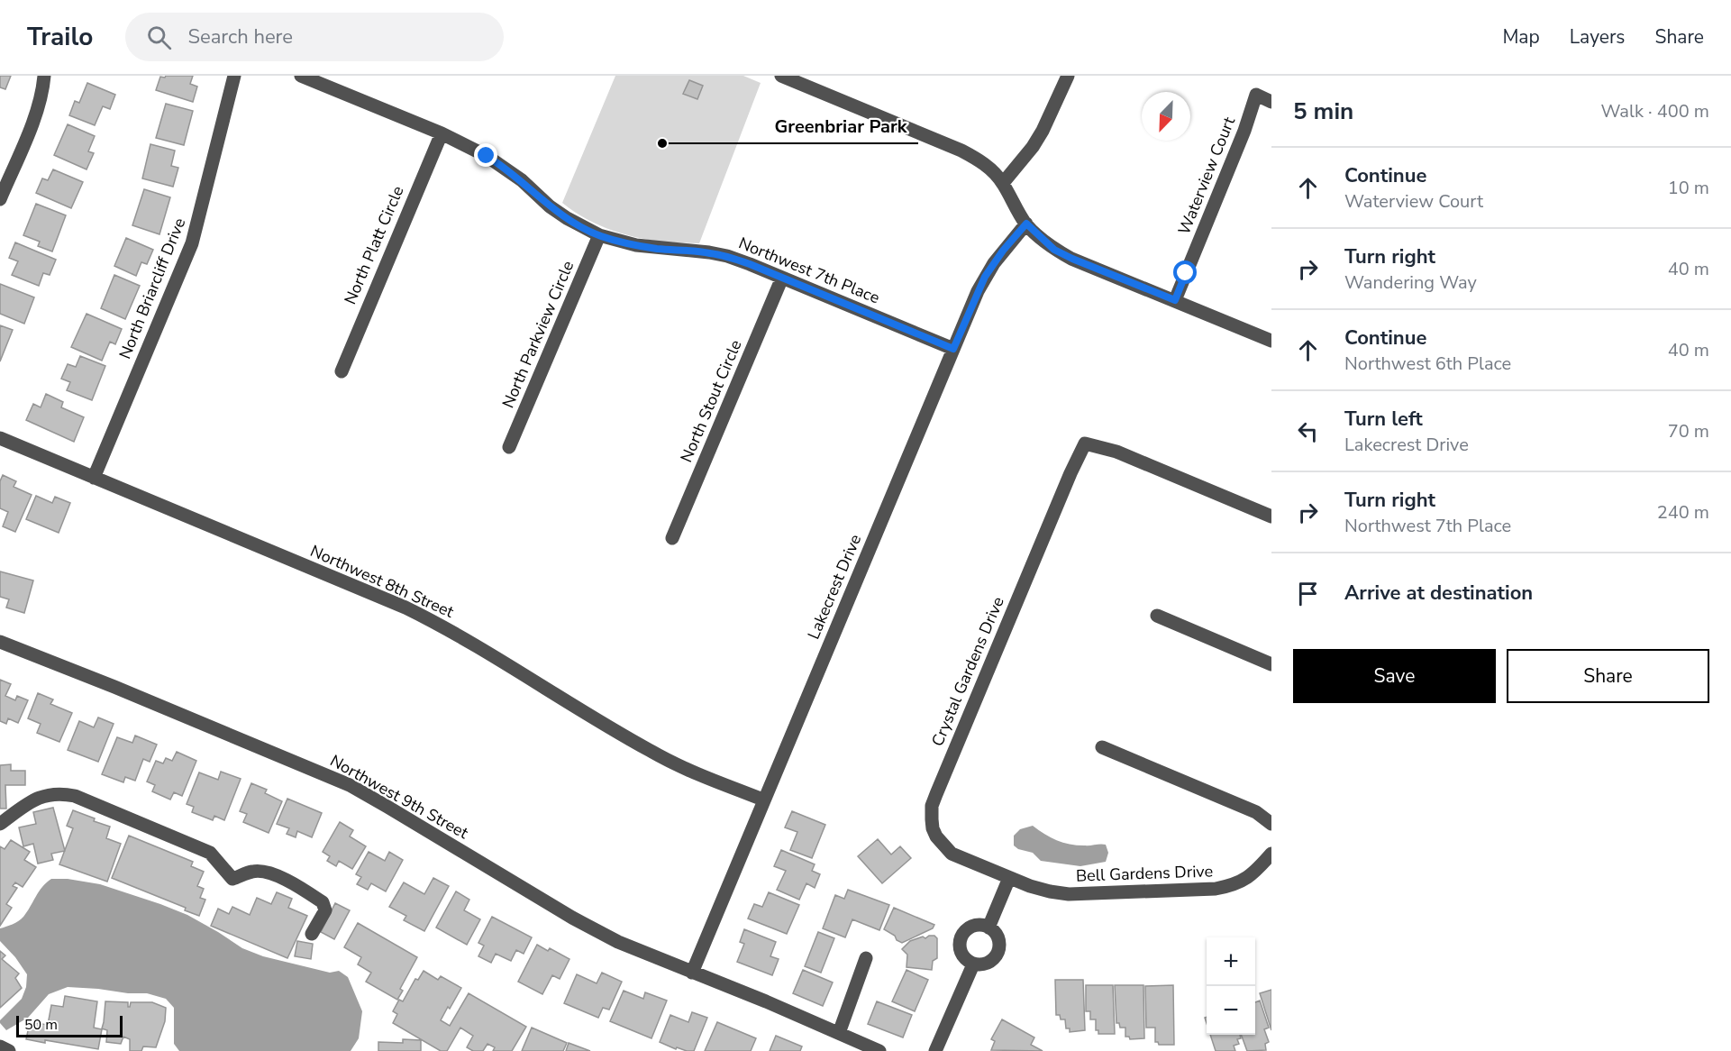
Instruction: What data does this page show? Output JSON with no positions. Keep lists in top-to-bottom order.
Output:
{
  "streets": {
    "street": [
      "Waterview Court",
      "North Platt Circle",
      "Northwest 7th Place",
      "North Briarcliff Drive",
      "North Parkview Circle",
      "North Stout Circle",
      "Northwest 8th Street",
      "Lakecrest Drive",
      "Crystal Gardens Drive",
      "Northwest 9th Street",
      "Bell Gardens Drive"
    ]
  },
  "crossings": [
    ["North Platt Circle", "Northwest 7th Place"],
    ["Northwest 7th Place", "North Parkview Circle"],
    ["Northwest 7th Place", "North Stout Circle"],
    ["Northwest 7th Place", "Lakecrest Drive"],
    ["North Briarcliff Drive", "Northwest 8th Street"],
    ["Northwest 8th Street", "Lakecrest Drive"],
    ["Lakecrest Drive", "Northwest 9th Street"],
    ["Crystal Gardens Drive", "Bell Gardens Drive"]
  ],
  "places": ["Greenbriar Park"],
  "scale_bar": "50 m",
  "north": "bottom left",
  "page": {
    "header": "Trailo",
    "search": "Search here",
    "nav": ["Map", "Layers", "Share"],
    "heading": ["5 min", "Walk · 400 m"],
    "list": [
      ["Continue", "Waterview Court", "10 m"],
      ["Turn right", "Wandering Way", "40 m"],
      ["Continue", "Northwest 6th Place", "40 m"],
      ["Turn left", "Lakecrest Drive", "70 m"],
      ["Turn right", "Northwest 7th Place", "240 m"],
      "Arrive at destination"
    ],
    "buttons": ["Save", "Share"],
    "map_buttons": ["+", "−"],
    "scale": "50 m"
  }
}
